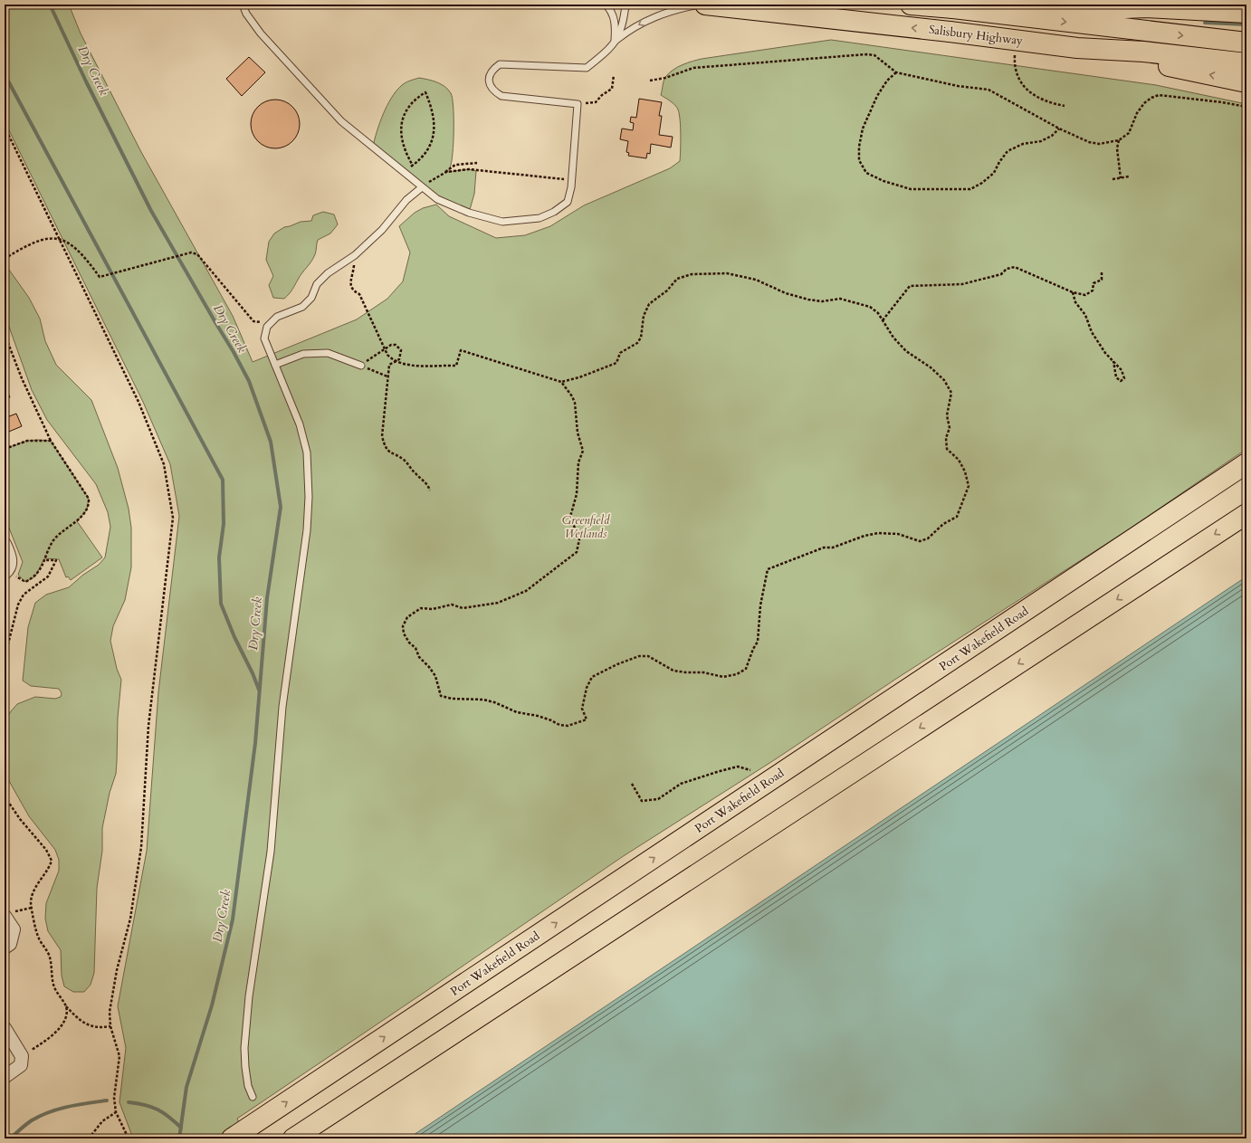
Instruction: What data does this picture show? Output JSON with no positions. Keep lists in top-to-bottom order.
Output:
{
  "streets": {
    "highway": ["Salisbury Highway", "Port Wakefield Road"]
  },
  "water": ["Dry Creek"],
  "parks": ["Greenfield Wetlands"]
}
